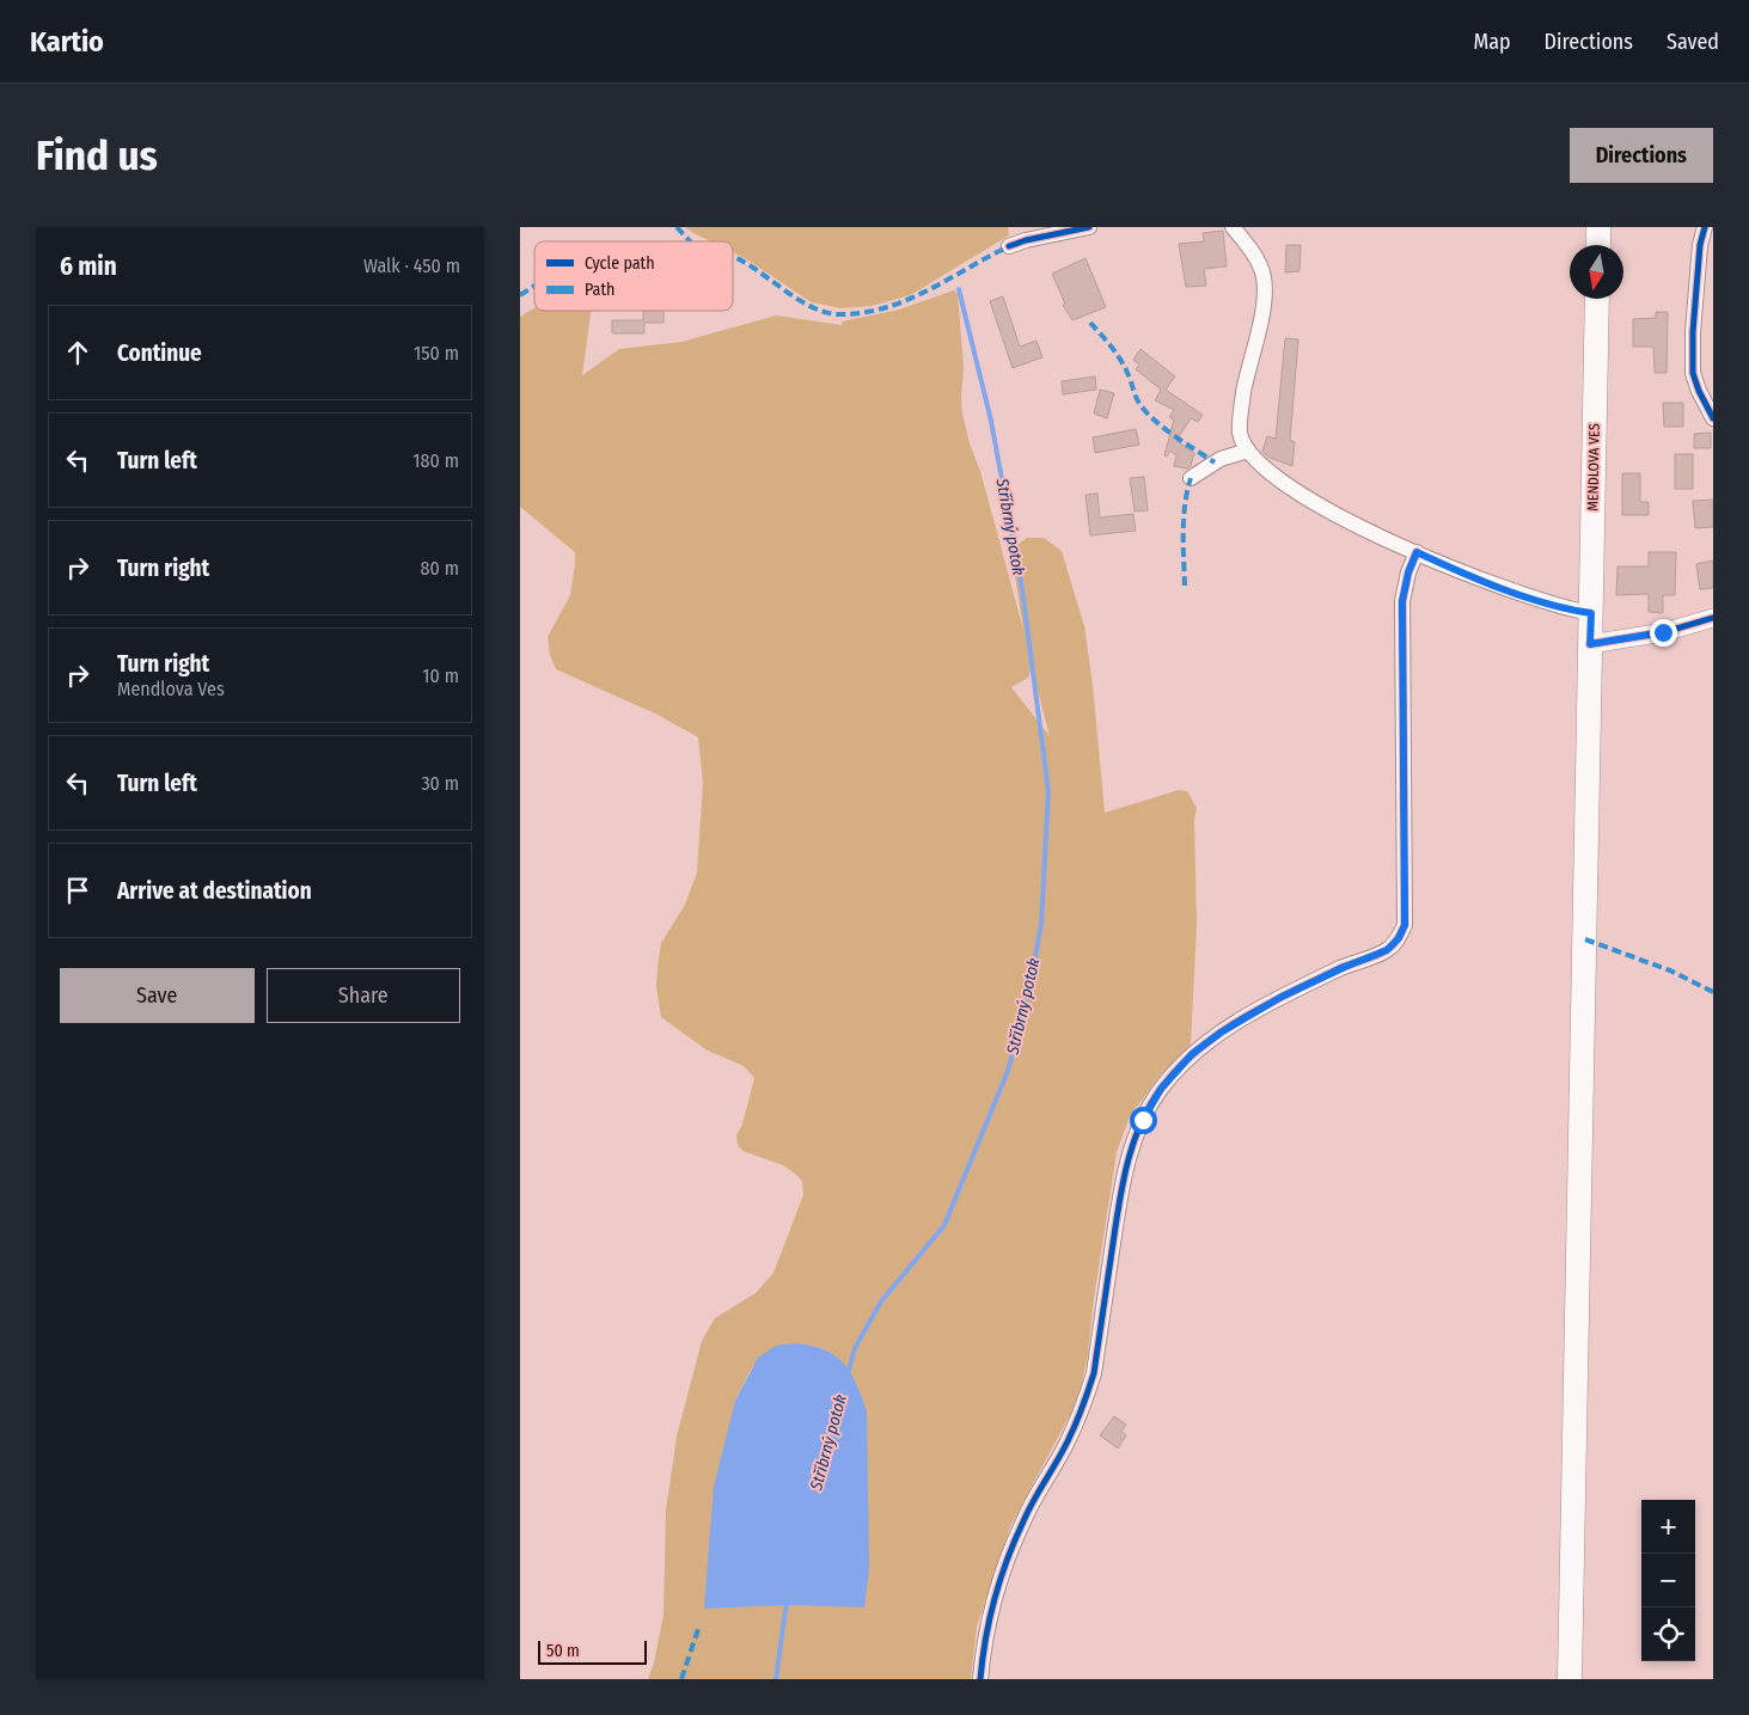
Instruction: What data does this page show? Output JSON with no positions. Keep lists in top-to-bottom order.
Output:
{
  "streets": {
    "main road": ["MENDLOVA VES"]
  },
  "water": ["Stříbrný potok"],
  "legend": ["Cycle path", "Path"],
  "scale_bar": "50 m",
  "north": "bottom",
  "page": {
    "header": "Kartio",
    "nav": ["Map", "Directions", "Saved"],
    "buttons": [
      "Directions",
      ["Save", "Share"]
    ],
    "title": "Find us",
    "heading": ["6 min", "Walk · 450 m"],
    "list": [
      ["Continue", "150 m"],
      ["Turn left", "180 m"],
      ["Turn right", "80 m"],
      ["Turn right", "Mendlova Ves", "10 m"],
      ["Turn left", "30 m"],
      "Arrive at destination"
    ],
    "map_buttons": ["+", "−"],
    "scale": "50 m"
  }
}
